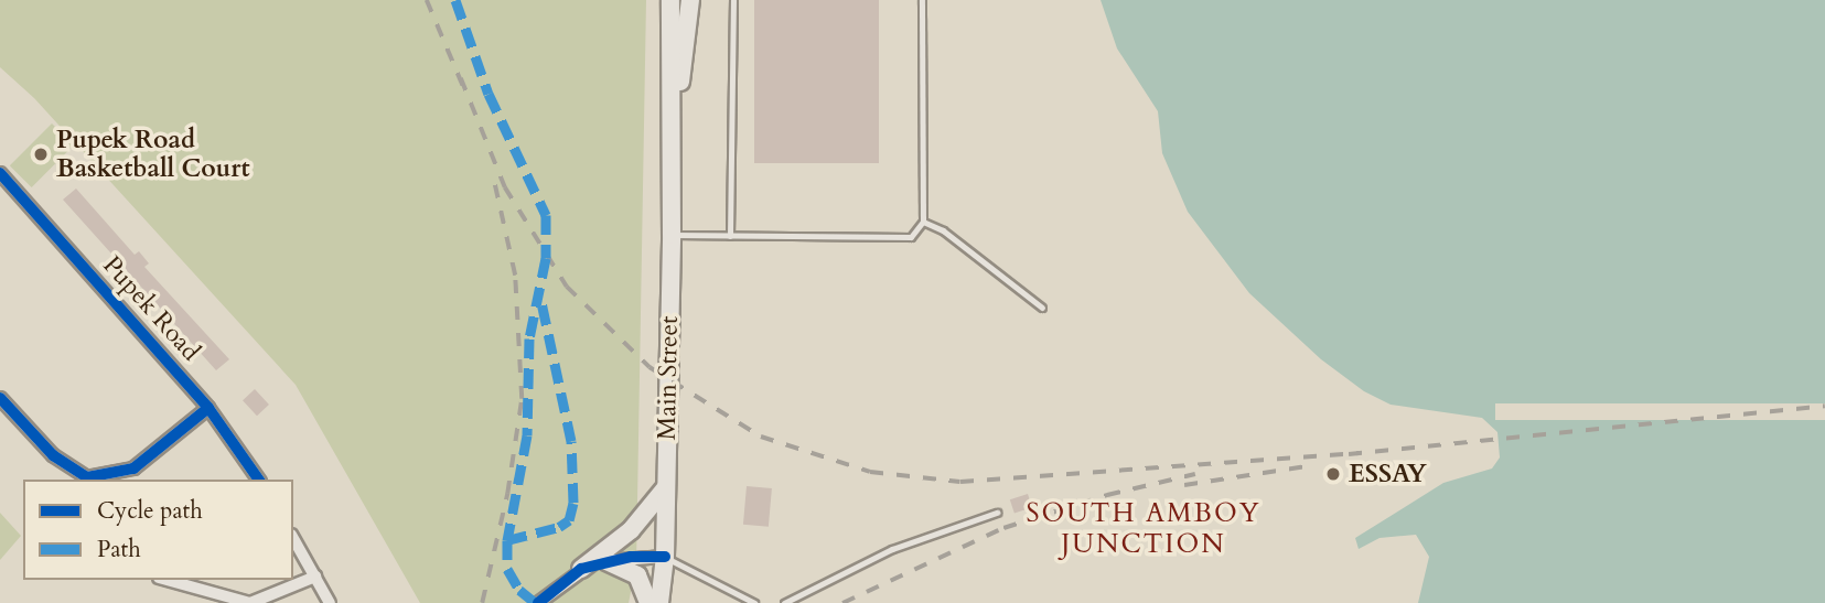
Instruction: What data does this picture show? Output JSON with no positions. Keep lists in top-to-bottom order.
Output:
{
  "streets": {
    "main road": ["Main Street"],
    "street": ["Pupek Road"]
  },
  "districts": ["SOUTH AMBOY JUNCTION"],
  "places": ["Pupek Road Basketball Court", "ESSAY"],
  "legend": ["Cycle path", "Path"]
}
